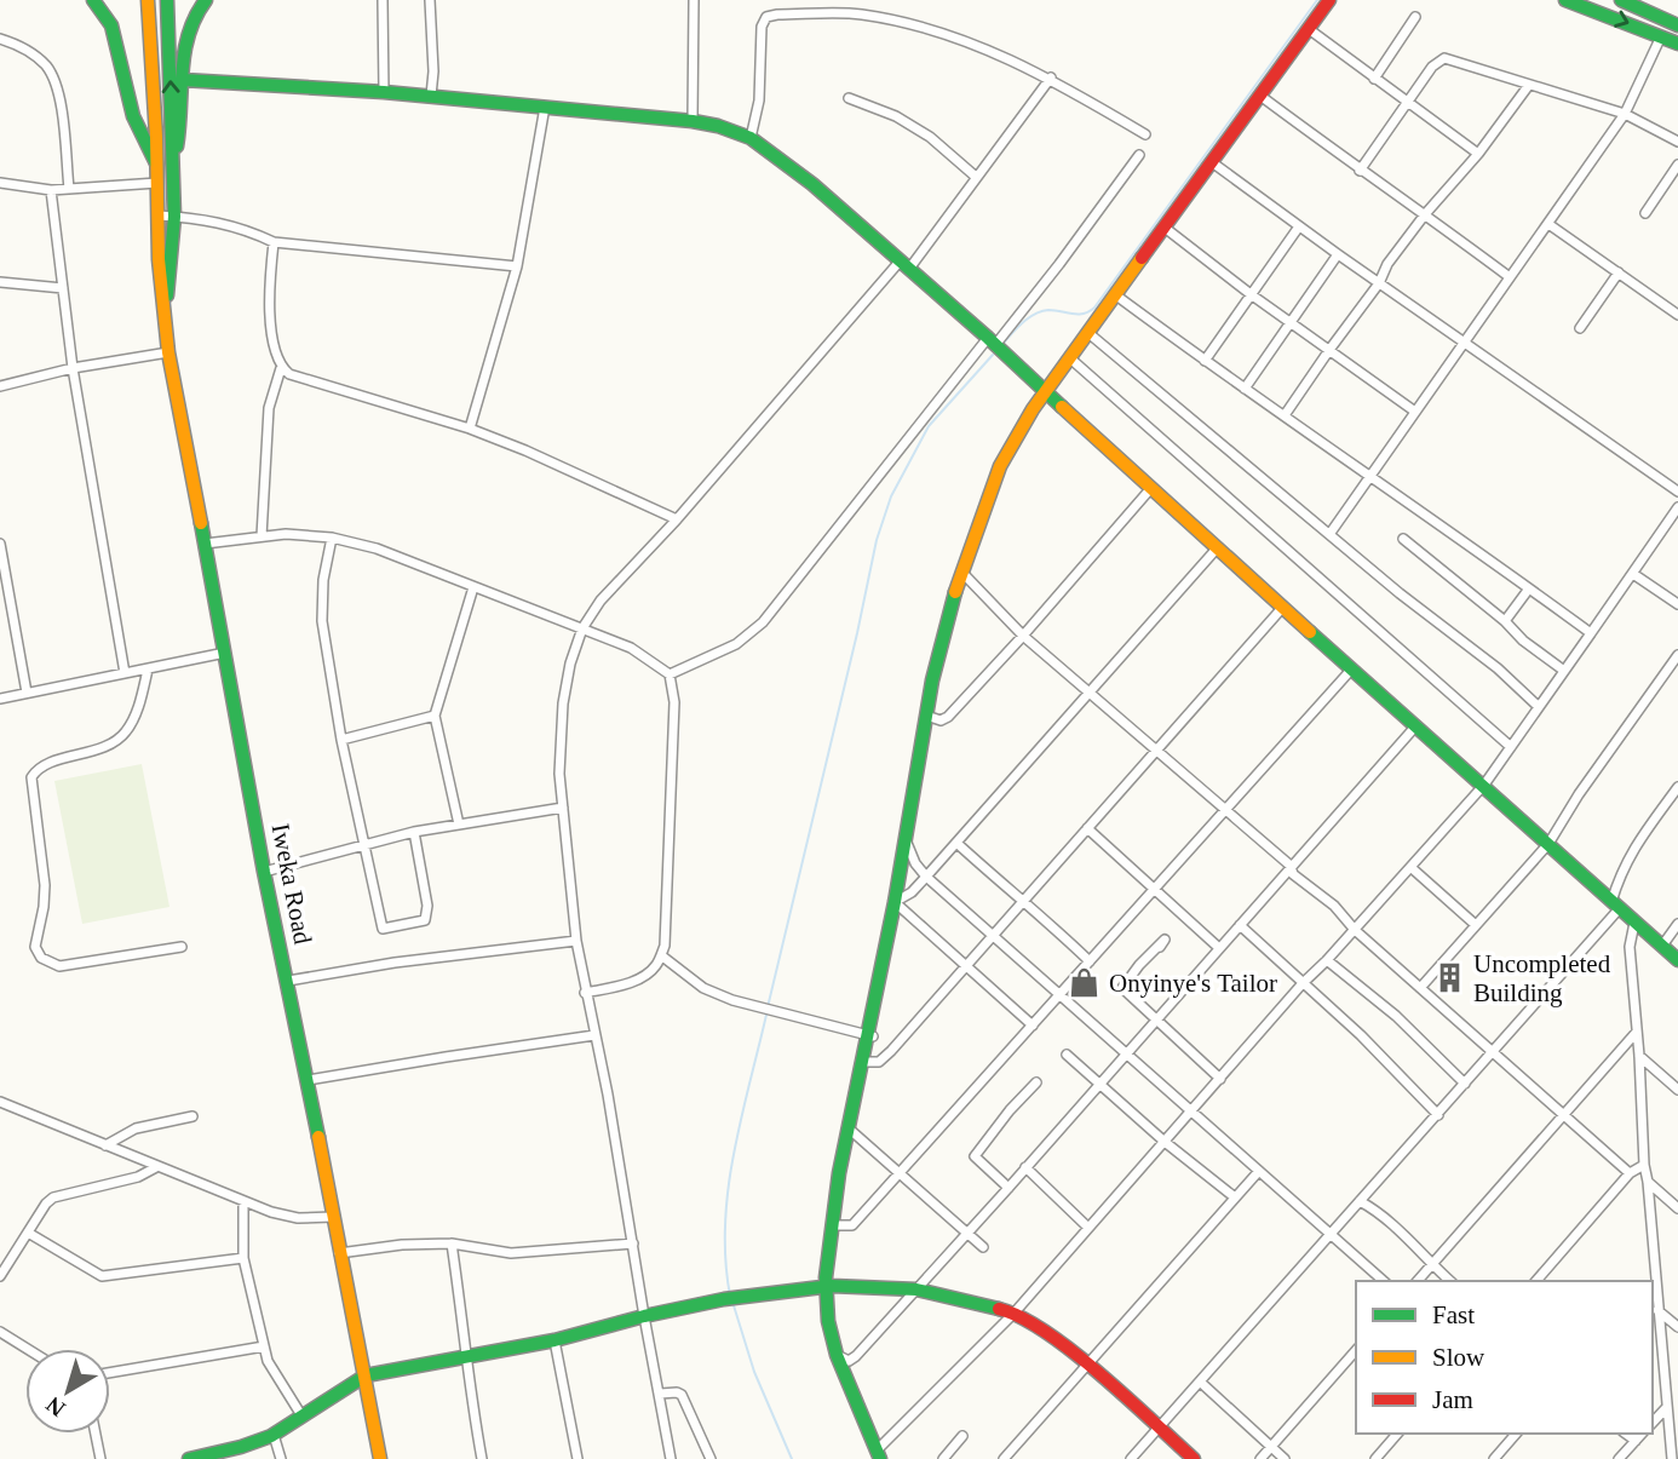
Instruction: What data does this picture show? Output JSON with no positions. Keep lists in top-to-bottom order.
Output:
{
  "streets": {
    "main road": ["Iweka Road"]
  },
  "places": {
    "building": ["Uncompleted Building"],
    "shop": ["Onyinye's Tailor"]
  },
  "legend": ["Fast", "Slow", "Jam"],
  "north": "bottom left"
}
